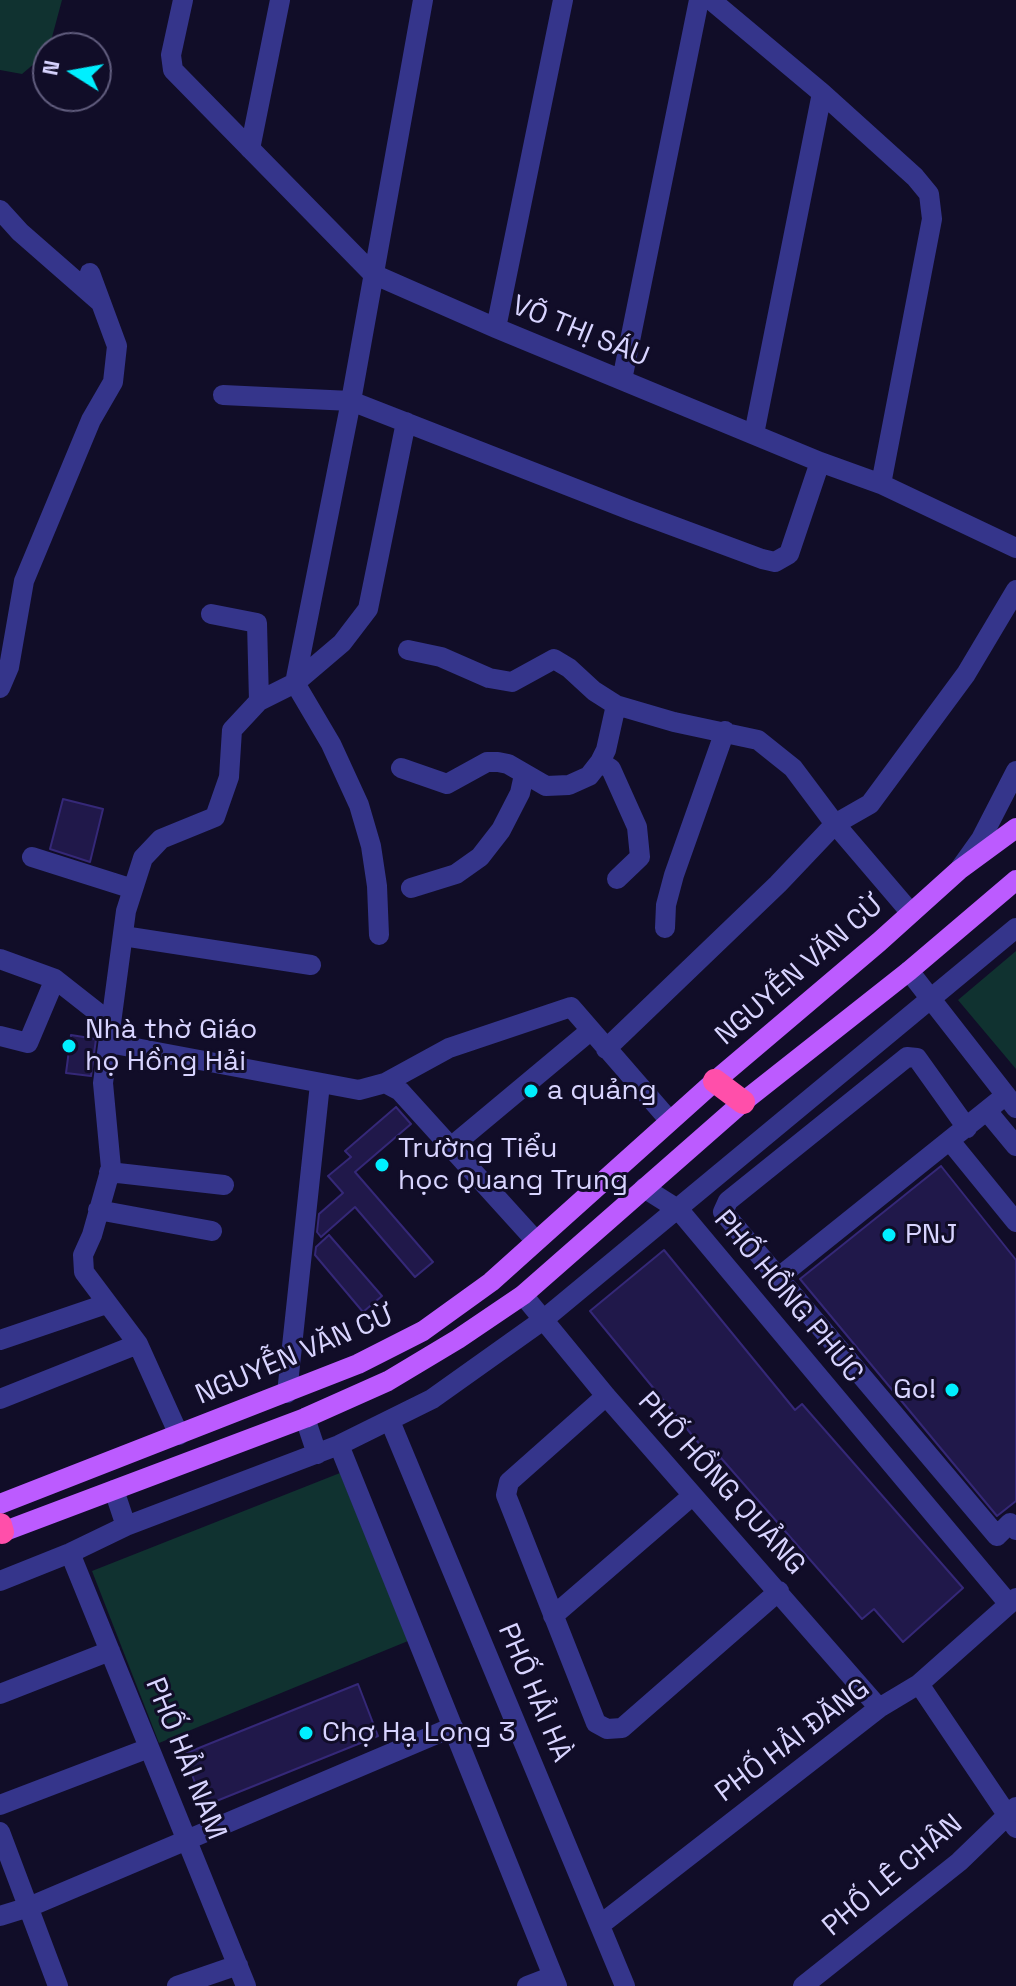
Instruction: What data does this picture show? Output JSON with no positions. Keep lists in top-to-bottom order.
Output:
{
  "streets": {
    "main road": ["NGUYỄN VĂN CỪ"],
    "street": [
      "VÕ THỊ SÁU",
      "PHỐ HỒNG PHÚC",
      "PHỐ HỒNG QUẢNG",
      "PHỐ HẢI HÀ",
      "PHỐ HẢI ĐĂNG",
      "PHỐ HẢI NAM",
      "PHỐ LÊ CHÂN"
    ]
  },
  "crossings": [
    ["NGUYỄN VĂN CỪ", "PHỐ HỒNG PHÚC"],
    ["NGUYỄN VĂN CỪ", "PHỐ HỒNG QUẢNG"],
    ["PHỐ HỒNG PHÚC", "PHỐ HẢI ĐĂNG"],
    ["PHỐ HỒNG QUẢNG", "PHỐ HẢI ĐĂNG"],
    ["PHỐ HẢI HÀ", "PHỐ HẢI ĐĂNG"]
  ],
  "places": [
    "Nhà thờ Giáo họ Hồng Hải",
    "a quảng",
    "Trường Tiểu học Quang Trung",
    "PNJ",
    "Go!",
    "Chợ Hạ Long 3"
  ],
  "north": "left"
}
